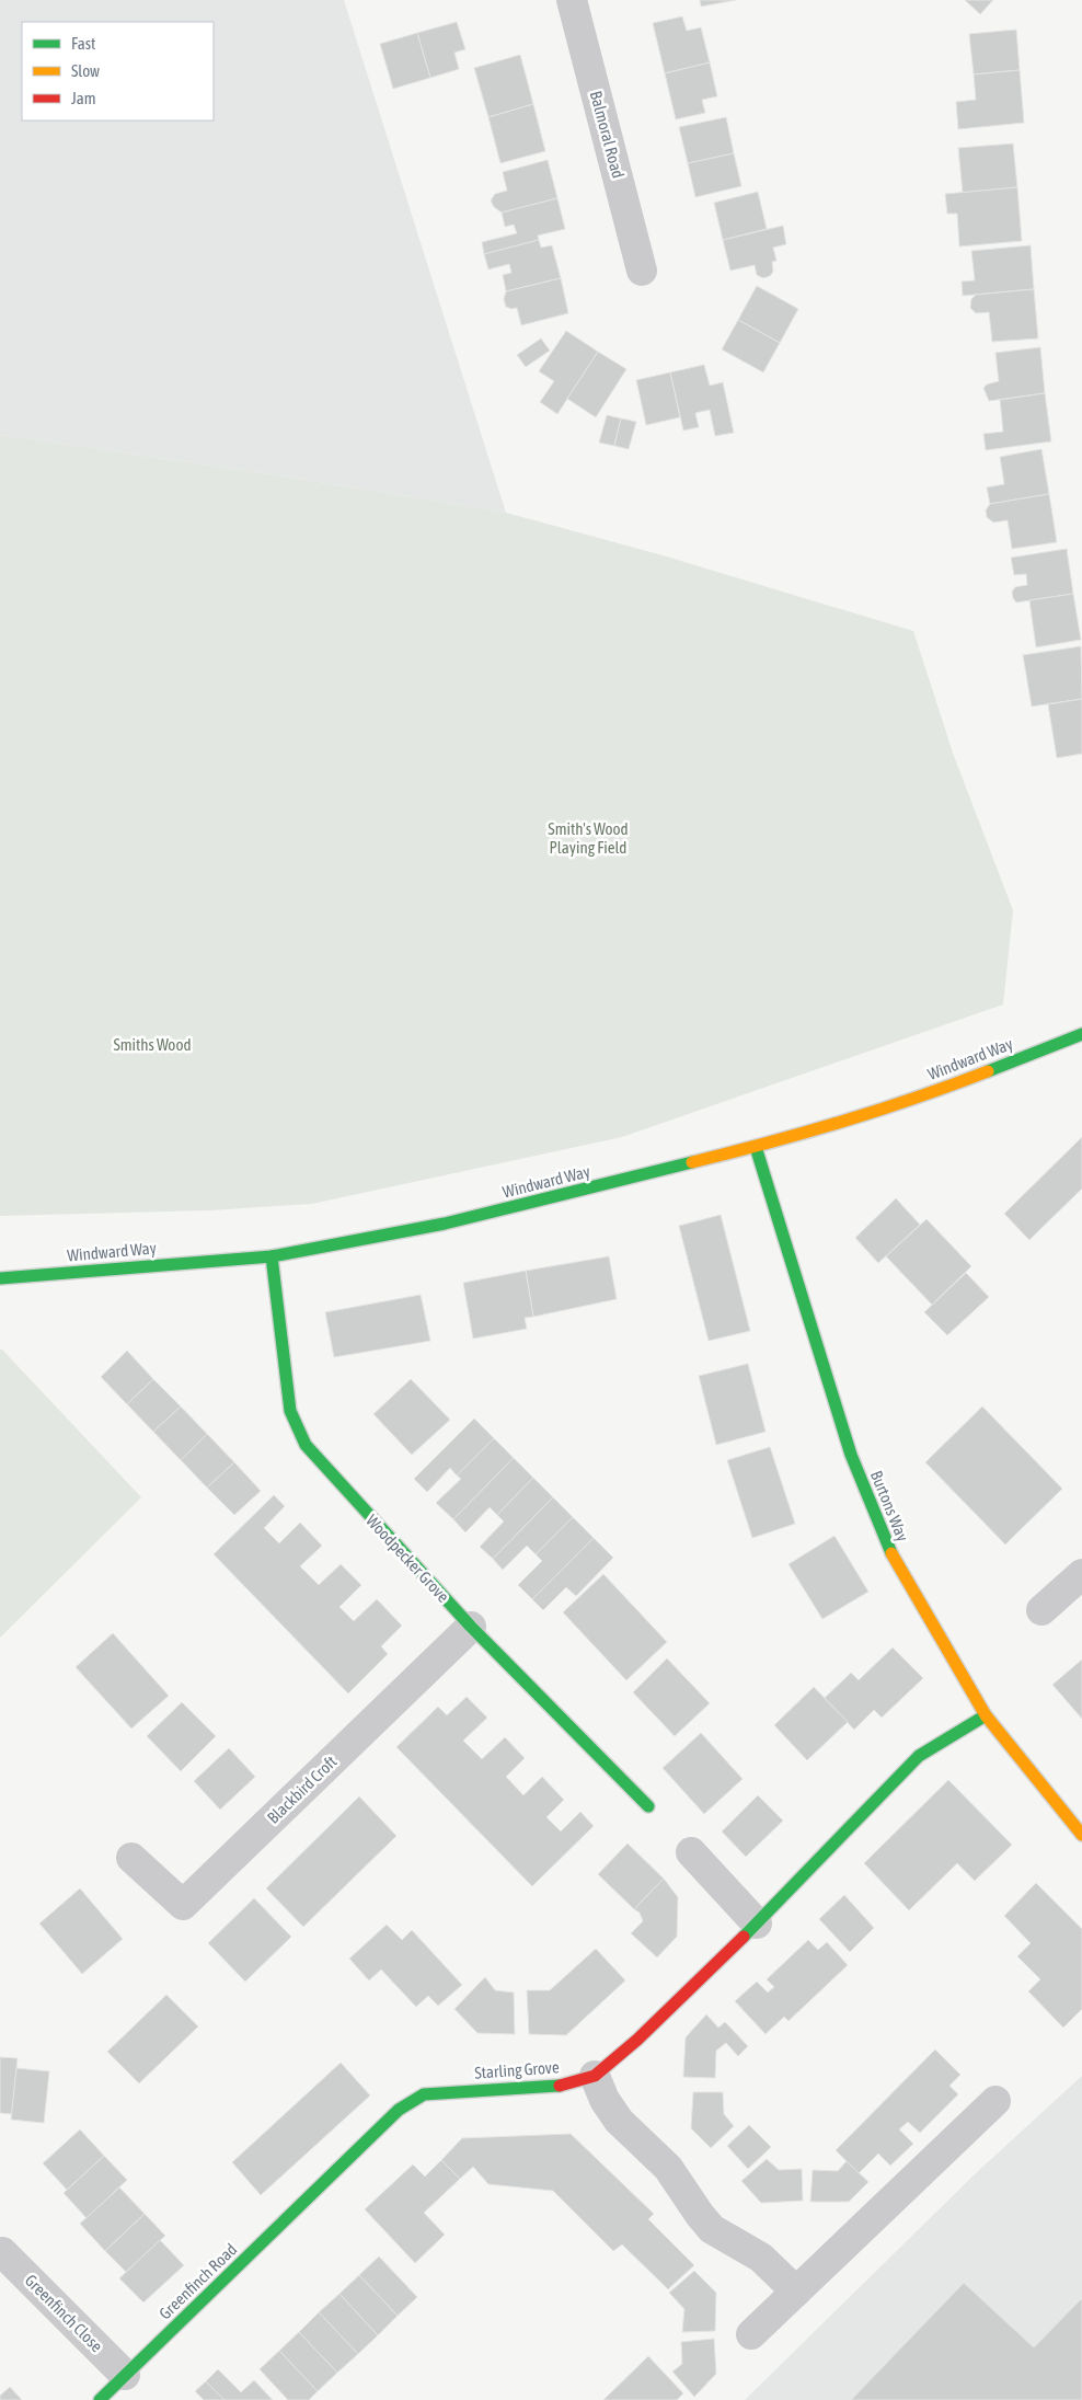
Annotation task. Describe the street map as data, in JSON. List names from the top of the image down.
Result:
{
  "streets": {
    "street": [
      "Balmoral Road",
      "Windward Way",
      "Burtons Way",
      "Woodpecker Grove",
      "Blackbird Croft",
      "Starling Grove",
      "Greenfinch Road",
      "Greenfinch Close"
    ]
  },
  "crossings": [
    ["Windward Way", "Burtons Way"],
    ["Windward Way", "Woodpecker Grove"],
    ["Burtons Way", "Starling Grove"],
    ["Woodpecker Grove", "Blackbird Croft"],
    ["Starling Grove", "Greenfinch Road"],
    ["Greenfinch Road", "Greenfinch Close"]
  ],
  "parks": ["Smith's Wood Playing Field", "Smiths Wood"],
  "legend": ["Fast", "Slow", "Jam"]
}
